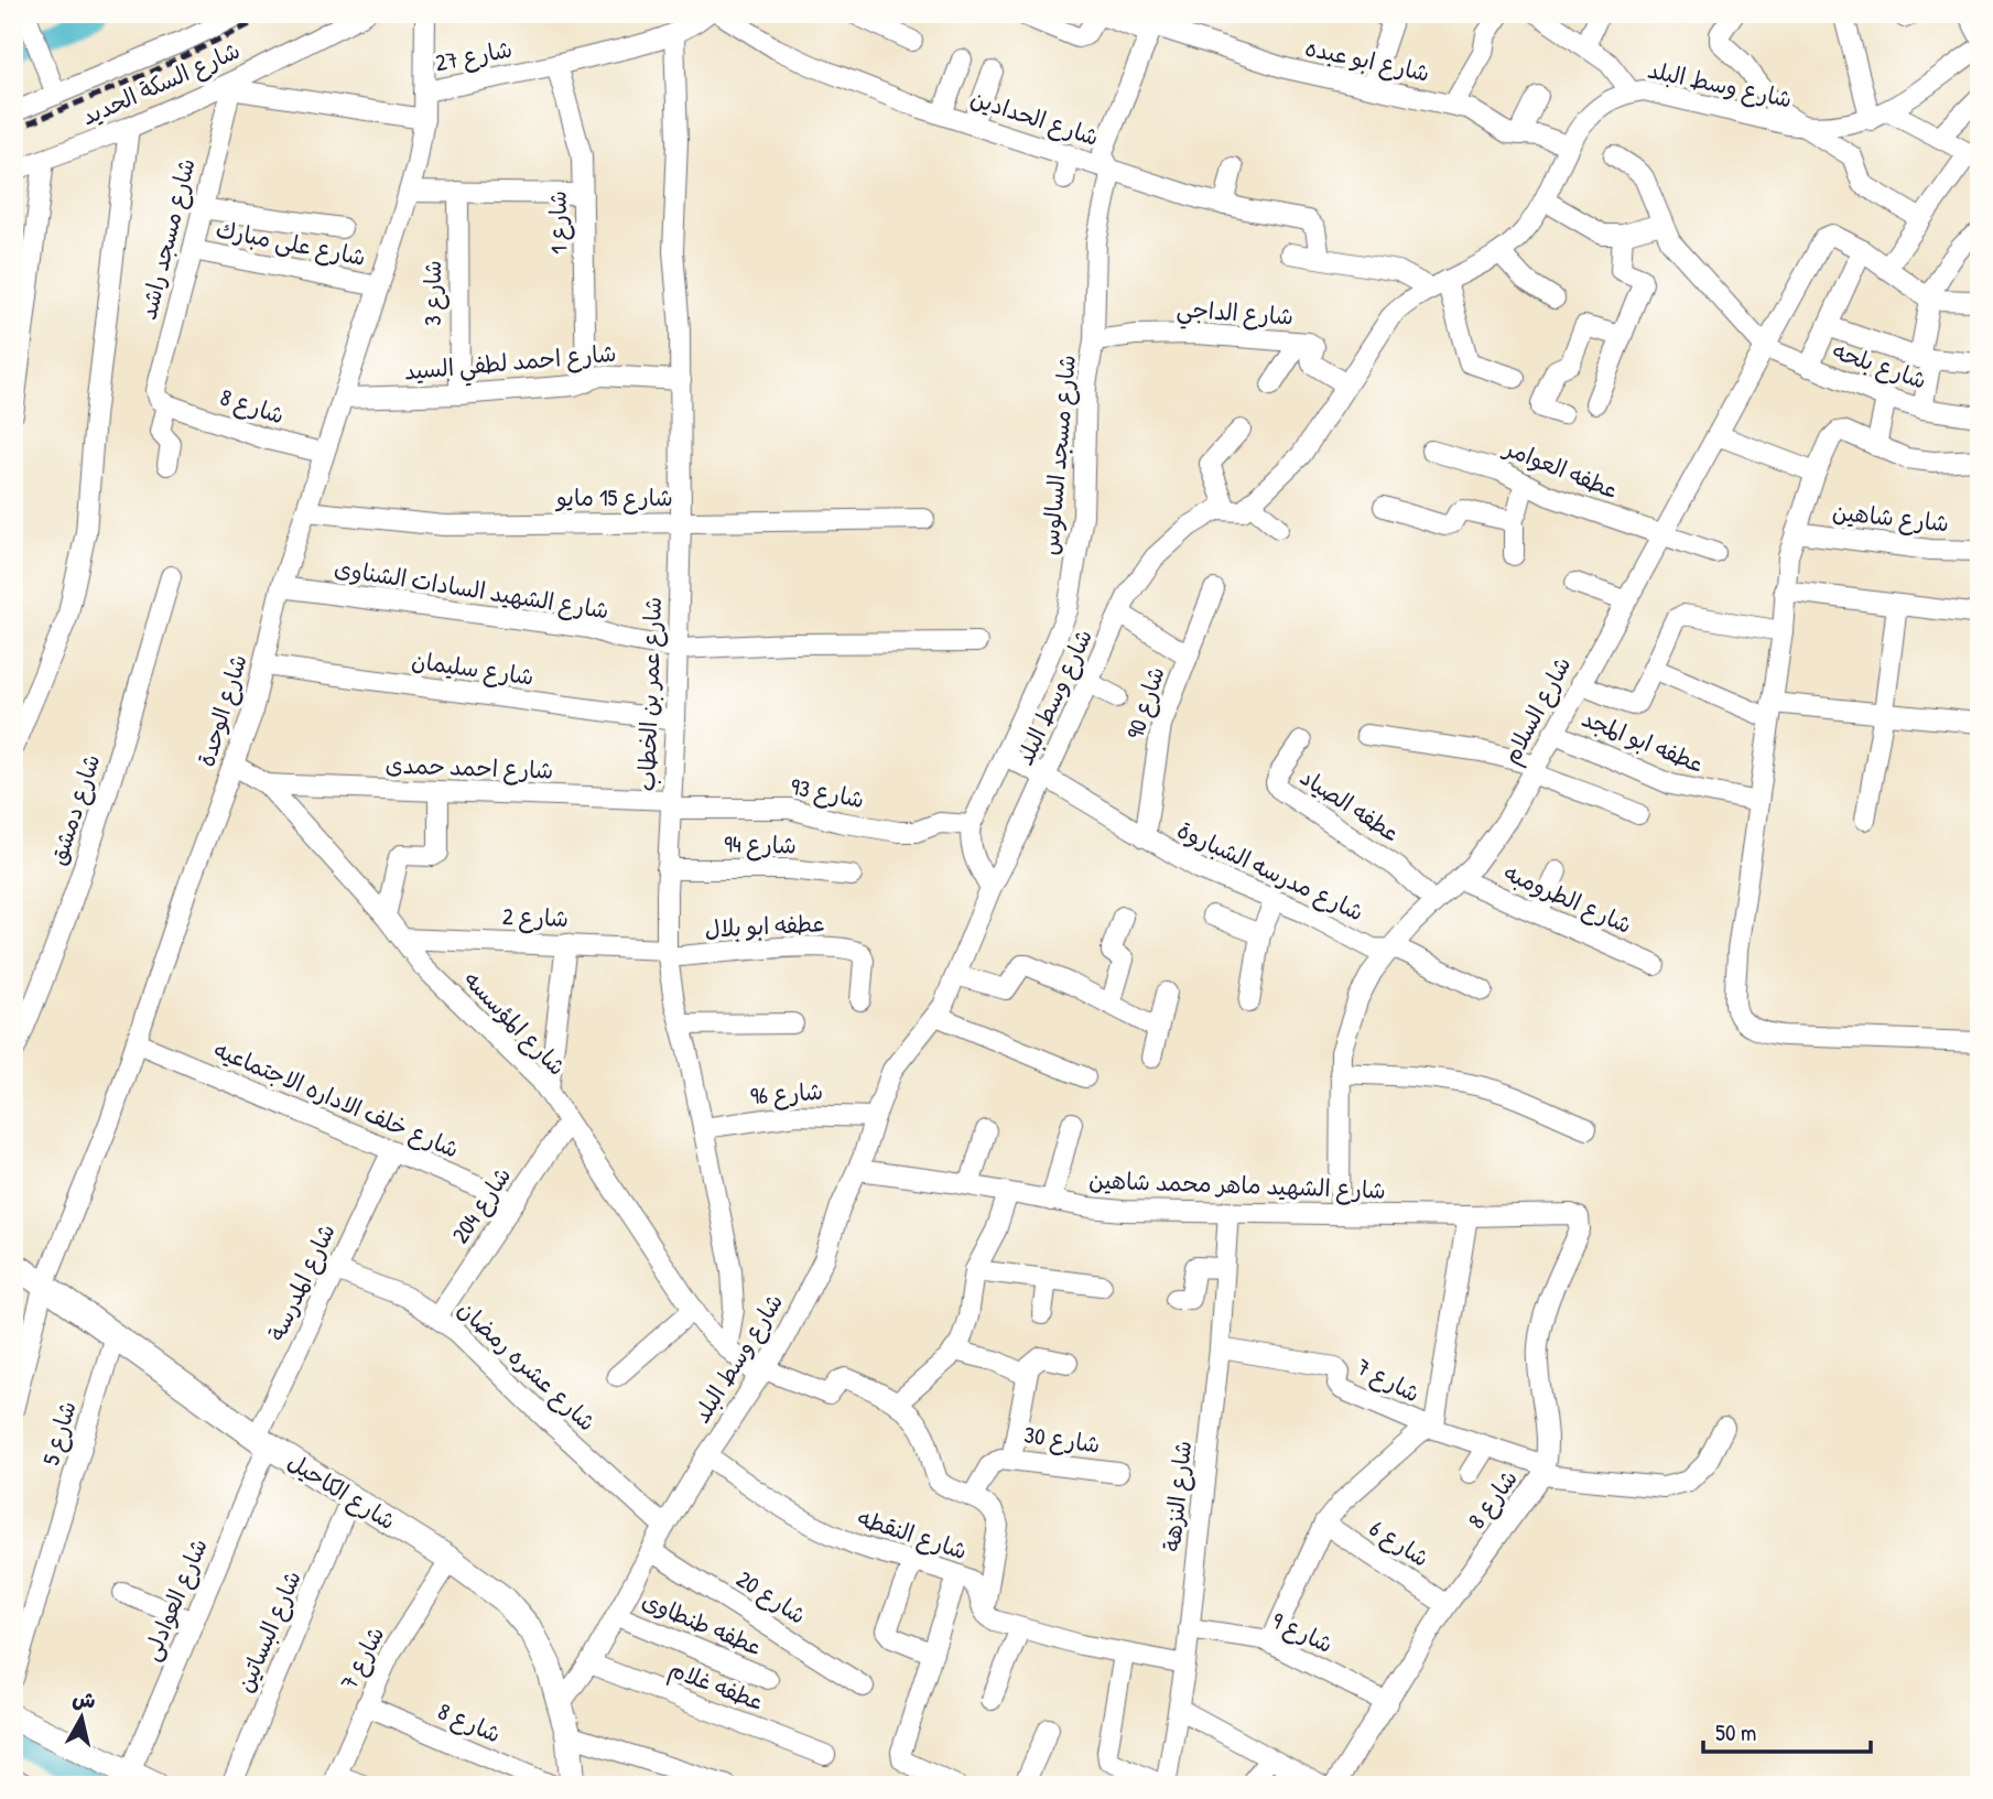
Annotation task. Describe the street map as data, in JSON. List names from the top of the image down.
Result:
{
  "streets": {
    "street": [
      "شارع 27",
      "شارع ابو عبده",
      "شارع السكة الحديد",
      "شارع وسط البلد",
      "شارع الحدادين",
      "شارع 1",
      "شارع مسجد راشد",
      "شارع على مبارك",
      "شارع 3",
      "شارع الداجي",
      "شارع احمد لطفي السيد",
      "شارع بلحه",
      "شارع 8",
      "شارع مسجد السالوس",
      "عطفه العوامر",
      "شارع 15 مايو",
      "شارع شاهين",
      "شارع الشهيد السادات الشناوى",
      "شارع سليمان",
      "شارع عمر بن الخطاب",
      "شارع 90",
      "شارع الوحدة",
      "شارع السلام",
      "عطفه ابو المجد",
      "شارع احمد حمدى",
      "شارع 93",
      "عطفه الصياد",
      "شارع دمشق",
      "شارع 94",
      "شارع مدرسه الشباروة",
      "شارع الطرومبه",
      "شارع 2",
      "عطفه ابو بلال",
      "شارع المؤسسه",
      "شارع 96",
      "شارع خلف الاداره الاجتماعيه",
      "شارع الشهيد ماهر محمد شاهين",
      "شارع 204",
      "شارع المدرسة",
      "شارع عشره رمضان",
      "شارع 7",
      "شارع 5",
      "شارع 30",
      "شارع الكاحيل",
      "شارع النزهة",
      "شارع النقطه",
      "شارع 6",
      "شارع 20",
      "شارع العوادلى",
      "عطفه طنطاوى",
      "شارع البساتين",
      "شارع 9",
      "عطفه غلام"
    ]
  },
  "crossings": [
    ["شارع 27", "شارع 1"],
    ["شارع 27", "شارع عمر بن الخطاب"],
    ["شارع 27", "شارع الوحدة"],
    ["شارع ابو عبده", "شارع وسط البلد"],
    ["شارع ابو عبده", "شارع مسجد السالوس"],
    ["شارع السكة الحديد", "شارع مسجد راشد"],
    ["شارع وسط البلد", "شارع الداجي"],
    ["شارع وسط البلد", "شارع مدرسه الشباروة"],
    ["شارع وسط البلد", "شارع المؤسسه"],
    ["شارع وسط البلد", "شارع 96"],
    ["شارع وسط البلد", "شارع الشهيد ماهر محمد شاهين"],
    ["شارع وسط البلد", "شارع عشره رمضان"],
    ["شارع وسط البلد", "شارع الكاحيل"],
    ["شارع وسط البلد", "شارع النقطه"],
    ["شارع وسط البلد", "شارع 20"],
    ["شارع وسط البلد", "عطفه طنطاوى"],
    ["شارع وسط البلد", "عطفه غلام"],
    ["شارع الحدادين", "شارع مسجد السالوس"],
    ["شارع 1", "شارع احمد لطفي السيد"],
    ["شارع مسجد راشد", "شارع على مبارك"],
    ["شارع مسجد راشد", "شارع 8"],
    ["شارع على مبارك", "شارع الوحدة"],
    ["شارع 3", "شارع احمد لطفي السيد"],
    ["شارع الداجي", "شارع مسجد السالوس"],
    ["شارع احمد لطفي السيد", "شارع عمر بن الخطاب"],
    ["شارع احمد لطفي السيد", "شارع الوحدة"],
    ["شارع بلحه", "شارع السلام"],
    ["شارع 8", "شارع الوحدة"],
    ["شارع 8", "شارع الشهيد ماهر محمد شاهين"],
    ["شارع 8", "شارع 7"],
    ["شارع 8", "شارع 6"],
    ["شارع 8", "شارع 9"],
    ["شارع مسجد السالوس", "شارع 93"],
    ["شارع مسجد السالوس", "شارع مدرسه الشباروة"],
    ["عطفه العوامر", "شارع السلام"],
    ["شارع 15 مايو", "شارع عمر بن الخطاب"],
    ["شارع 15 مايو", "شارع الوحدة"],
    ["شارع الشهيد السادات الشناوى", "شارع عمر بن الخطاب"],
    ["شارع الشهيد السادات الشناوى", "شارع الوحدة"],
    ["شارع سليمان", "شارع عمر بن الخطاب"],
    ["شارع سليمان", "شارع الوحدة"],
    ["شارع عمر بن الخطاب", "شارع احمد حمدى"],
    ["شارع عمر بن الخطاب", "شارع 93"],
    ["شارع عمر بن الخطاب", "شارع 94"],
    ["شارع عمر بن الخطاب", "شارع 2"],
    ["شارع عمر بن الخطاب", "عطفه ابو بلال"],
    ["شارع عمر بن الخطاب", "شارع المؤسسه"],
    ["شارع عمر بن الخطاب", "شارع 96"],
    ["شارع 90", "شارع مدرسه الشباروة"],
    ["شارع الوحدة", "شارع المؤسسه"],
    ["شارع الوحدة", "شارع خلف الاداره الاجتماعيه"],
    ["شارع الوحدة", "شارع الكاحيل"],
    ["شارع السلام", "عطفه ابو المجد"],
    ["شارع السلام", "عطفه الصياد"],
    ["شارع السلام", "شارع مدرسه الشباروة"],
    ["شارع السلام", "شارع الطرومبه"],
    ["شارع السلام", "شارع الشهيد ماهر محمد شاهين"],
    ["شارع احمد حمدى", "شارع 93"],
    ["شارع احمد حمدى", "شارع المؤسسه"],
    ["شارع 2", "عطفه ابو بلال"],
    ["شارع 2", "شارع المؤسسه"],
    ["شارع المؤسسه", "شارع 204"],
    ["شارع خلف الاداره الاجتماعيه", "شارع 204"],
    ["شارع خلف الاداره الاجتماعيه", "شارع المدرسة"],
    ["شارع الشهيد ماهر محمد شاهين", "شارع النزهة"],
    ["شارع 204", "شارع عشره رمضان"],
    ["شارع المدرسة", "شارع عشره رمضان"],
    ["شارع المدرسة", "شارع الكاحيل"],
    ["شارع المدرسة", "شارع العوادلى"],
    ["شارع 7", "شارع الكاحيل"],
    ["شارع 7", "شارع النزهة"],
    ["شارع 5", "شارع الكاحيل"],
    ["شارع الكاحيل", "شارع العوادلى"],
    ["شارع الكاحيل", "شارع البساتين"],
    ["شارع النزهة", "شارع 9"]
  ],
  "scale_bar": "50 m",
  "north": "top"
}
